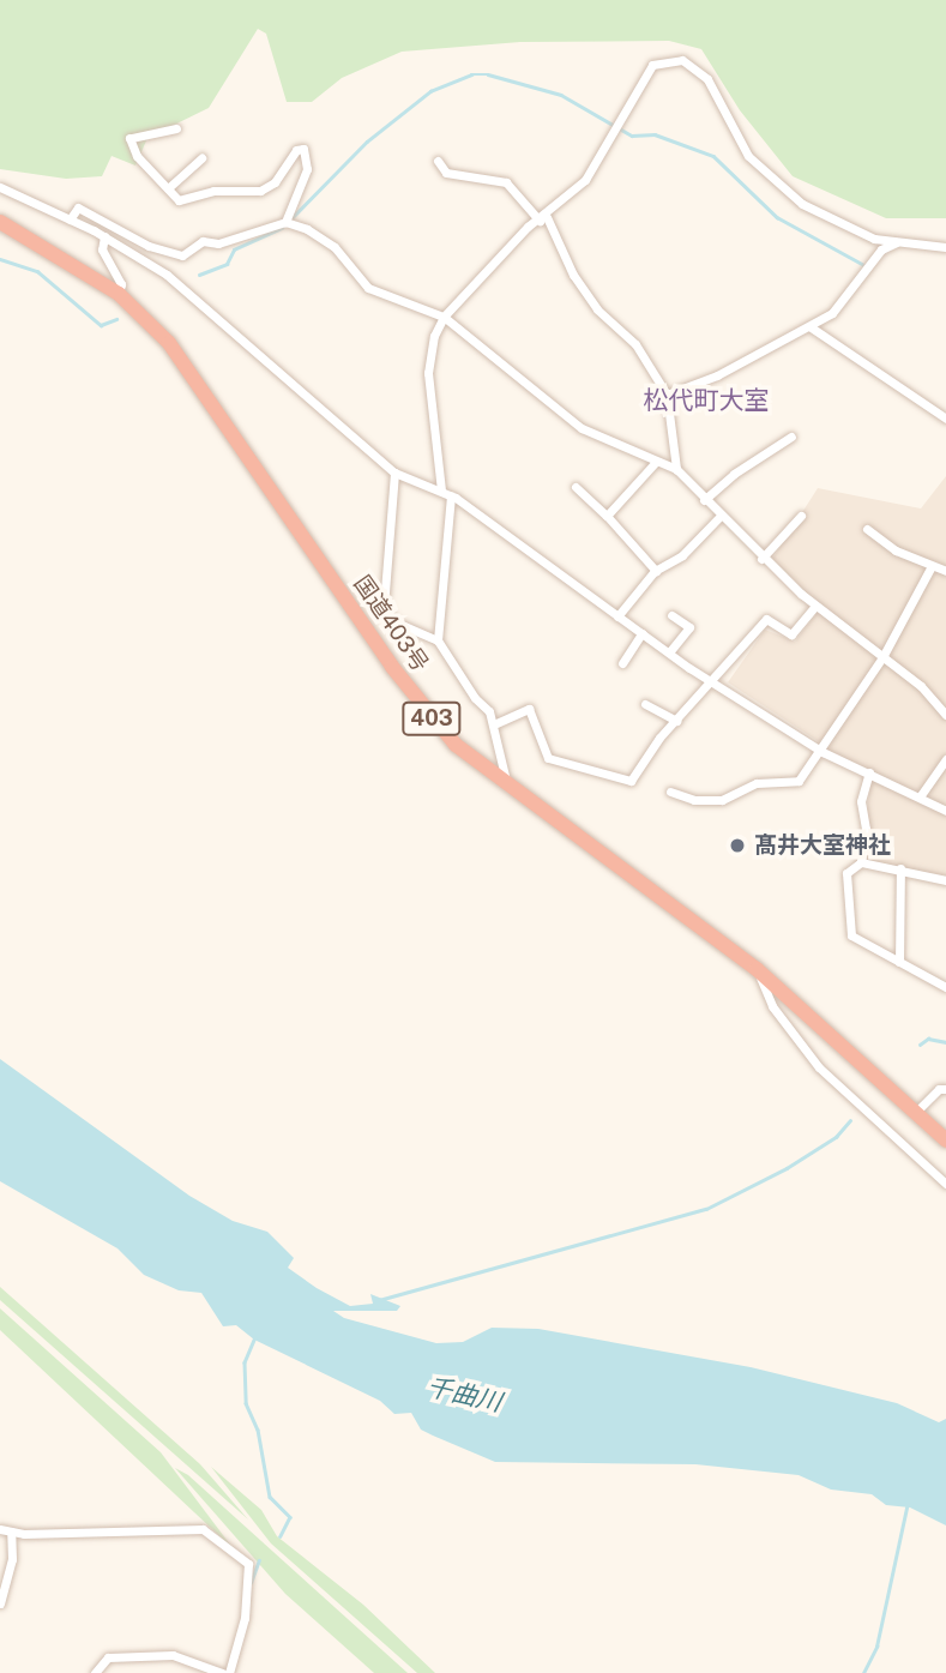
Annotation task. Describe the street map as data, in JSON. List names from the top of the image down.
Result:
{
  "streets": {
    "highway": ["国道403号", "403"]
  },
  "districts": ["松代町大室"],
  "water": ["千曲川"],
  "places": ["髙井大室神社"]
}
